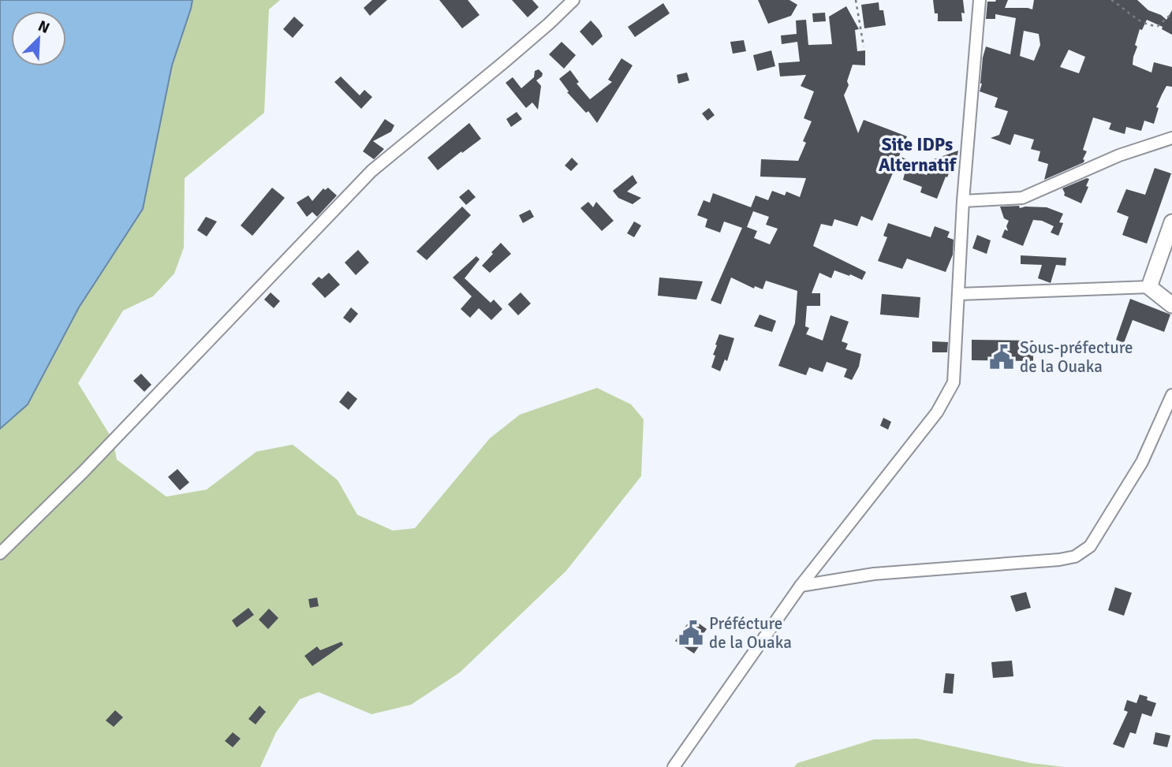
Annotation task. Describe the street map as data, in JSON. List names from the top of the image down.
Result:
{
  "districts": ["Site IDPs Alternatif"],
  "places": {
    "public building": ["Sous-préfecture de la Ouaka", "Préfécture de la Ouaka"]
  },
  "north": "top right"
}
